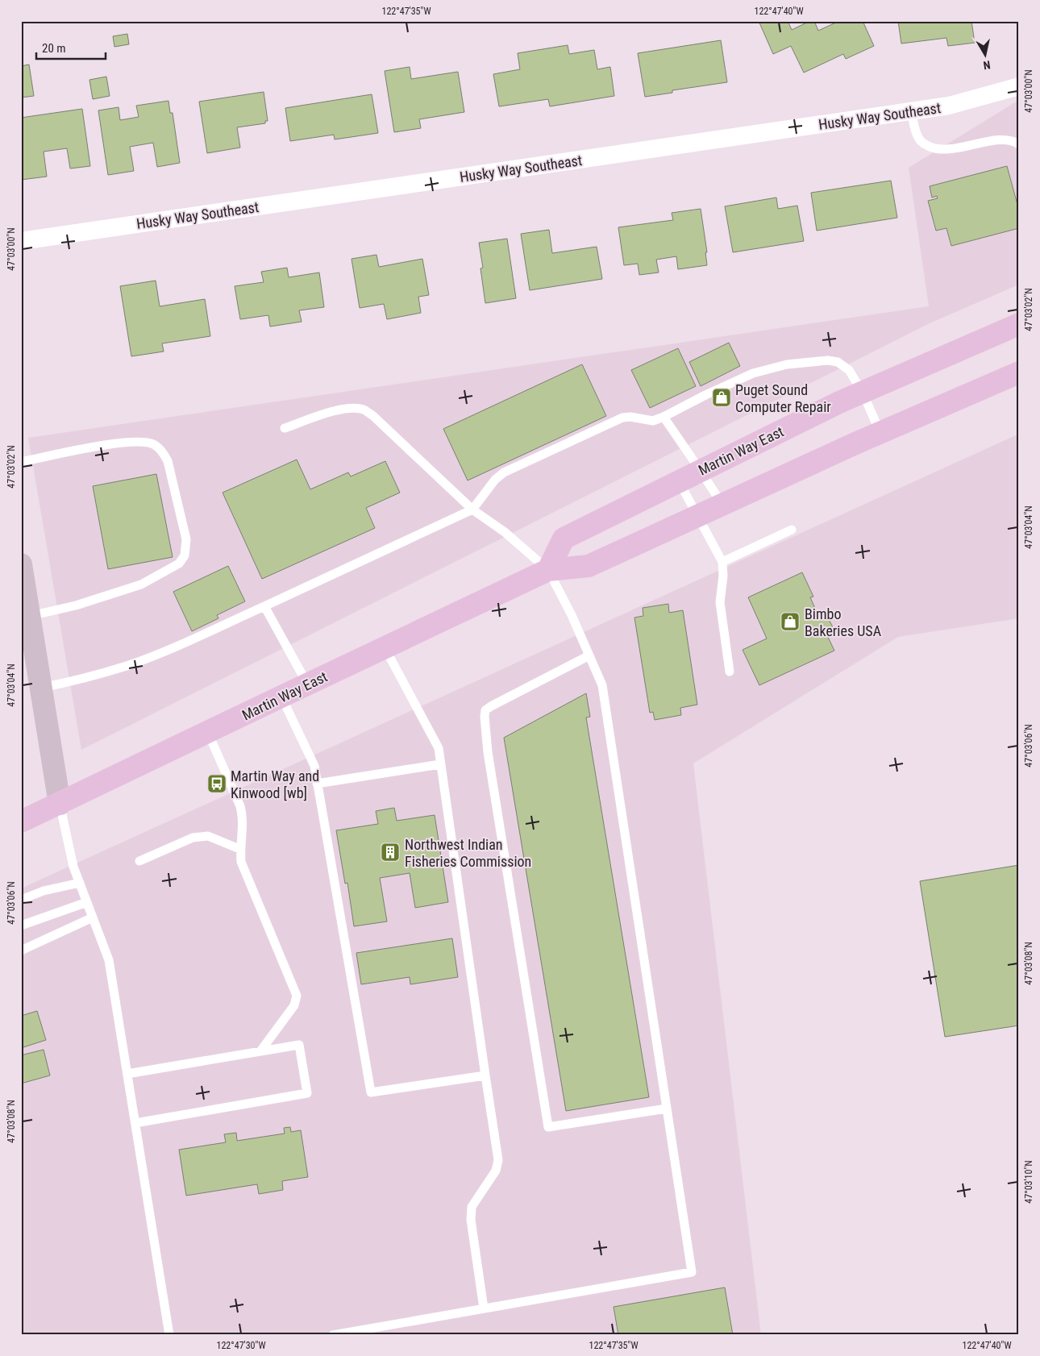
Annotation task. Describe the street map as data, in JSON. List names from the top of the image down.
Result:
{
  "streets": {
    "main road": ["Martin Way East"],
    "street": ["Husky Way Southeast"]
  },
  "places": {
    "shop": ["Puget Sound Computer Repair", "Bimbo Bakeries USA"],
    "bus stop": ["Martin Way and Kinwood [wb]"],
    "building": ["Northwest Indian Fisheries Commission"]
  },
  "scale_bar": "20 m",
  "north": "bottom",
  "coordinates": [
    "122°47'35\"W",
    "122°47'40\"W",
    "47°03'00\"N",
    "47°03'02\"N",
    "47°03'04\"N",
    "47°03'06\"N",
    "47°03'08\"N",
    "47°03'10\"N",
    "122°47'30\"W"
  ]
}
